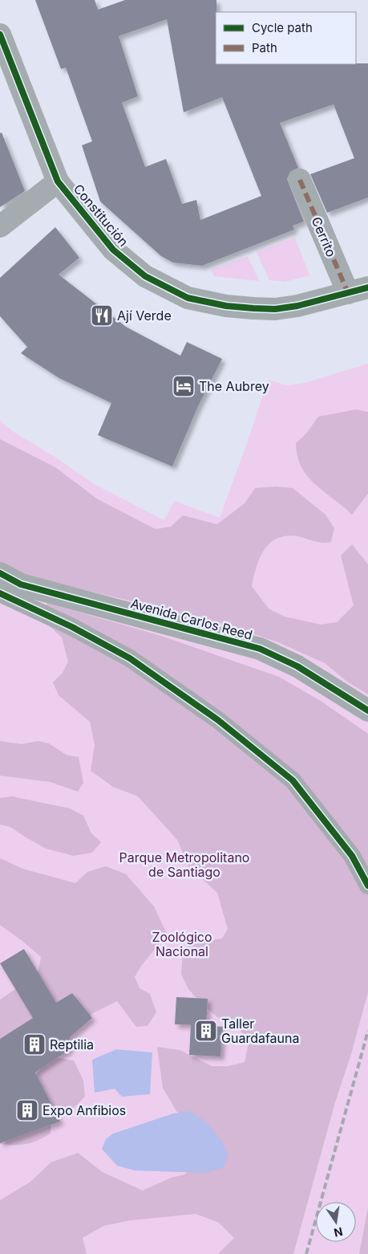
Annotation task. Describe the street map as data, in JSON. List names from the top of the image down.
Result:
{
  "streets": {
    "street": ["Constitución", "Cerrito", "Avenida Carlos Reed"]
  },
  "crossings": [
    ["Constitución", "Cerrito"]
  ],
  "parks": ["Parque Metropolitano de Santiago", "Zoológico Nacional"],
  "places": {
    "restaurant": ["Ají Verde"],
    "hotel": ["The Aubrey"],
    "building": ["Taller Guardafauna", "Reptilia", "Expo Anfibios"]
  },
  "legend": ["Cycle path", "Path"],
  "north": "bottom"
}
